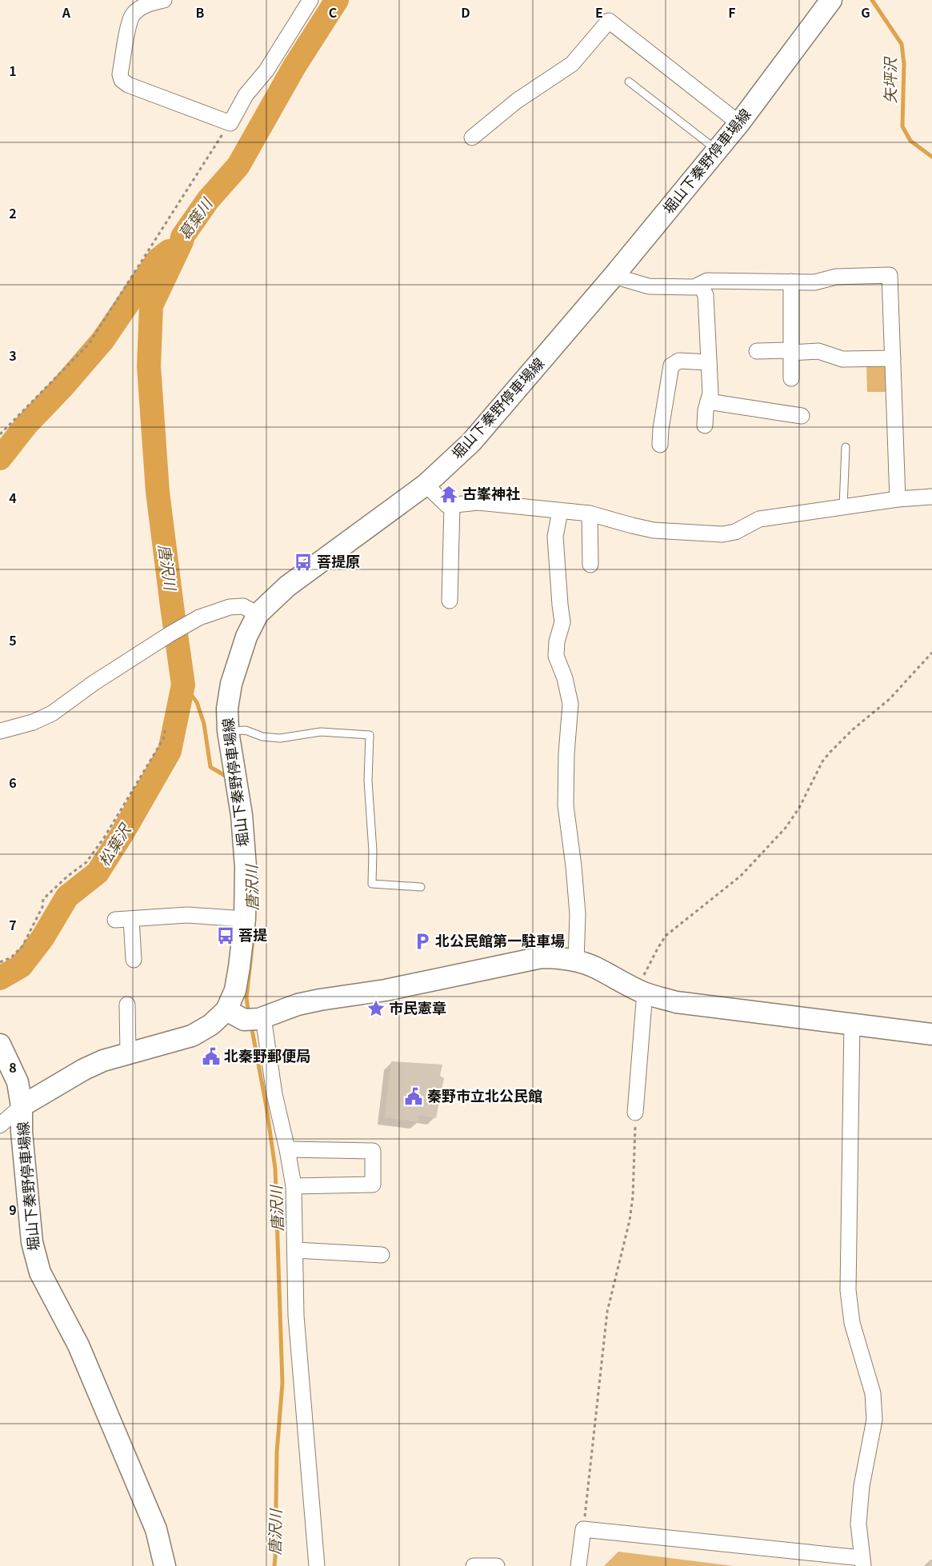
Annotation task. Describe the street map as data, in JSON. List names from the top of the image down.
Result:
{
  "streets": {
    "main road": ["堀山下秦野停車場線"]
  },
  "water": [
    "矢坪沢",
    "葛葉川",
    "唐沢川",
    "松葉沢"
  ],
  "places": {
    "temple": ["古峯神社"],
    "bus stop": ["菩提原", "菩提"],
    "parking": ["北公民館第一駐車場"],
    "place": ["市民憲章"],
    "public building": ["北秦野郵便局", "秦野市立北公民館"]
  },
  "grid": {
    "columns": [
      "A",
      "B",
      "C",
      "D",
      "E",
      "F",
      "G"
    ],
    "rows": [
      "1",
      "2",
      "3",
      "4",
      "5",
      "6",
      "7",
      "8",
      "9"
    ]
  }
}
